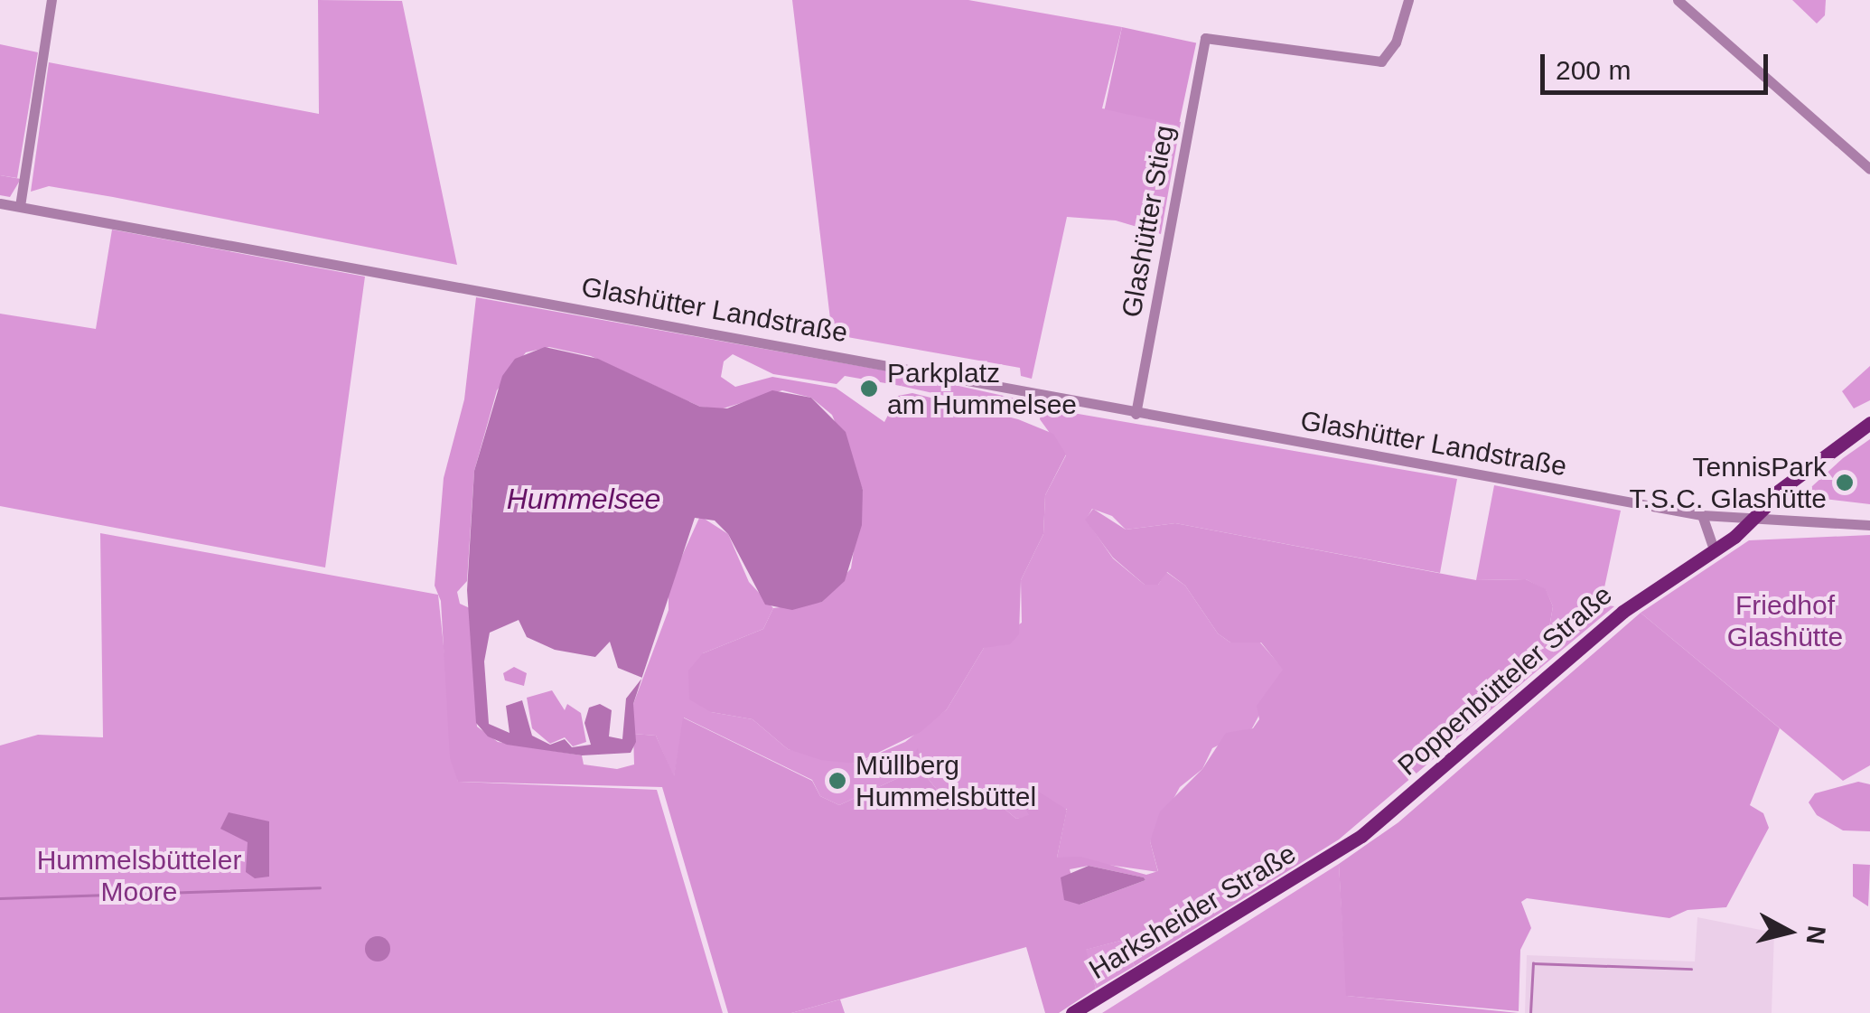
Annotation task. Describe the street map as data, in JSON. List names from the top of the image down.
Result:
{
  "streets": {
    "main road": ["Poppenbütteler Straße", "Harksheider Straße"],
    "street": ["Glashütter Stieg", "Glashütter Landstraße"]
  },
  "crossings": [
    ["Glashütter Stieg", "Glashütter Landstraße"],
    ["Glashütter Landstraße", "Poppenbütteler Straße"],
    ["Poppenbütteler Straße", "Harksheider Straße"]
  ],
  "water": ["Hummelsee"],
  "parks": ["Friedhof Glashütte", "Hummelsbütteler Moore"],
  "places": ["Parkplatz am Hummelsee", "TennisPark T.S.C. Glashütte", "Müllberg Hummelsbüttel"],
  "scale_bar": "200 m",
  "north": "right"
}
